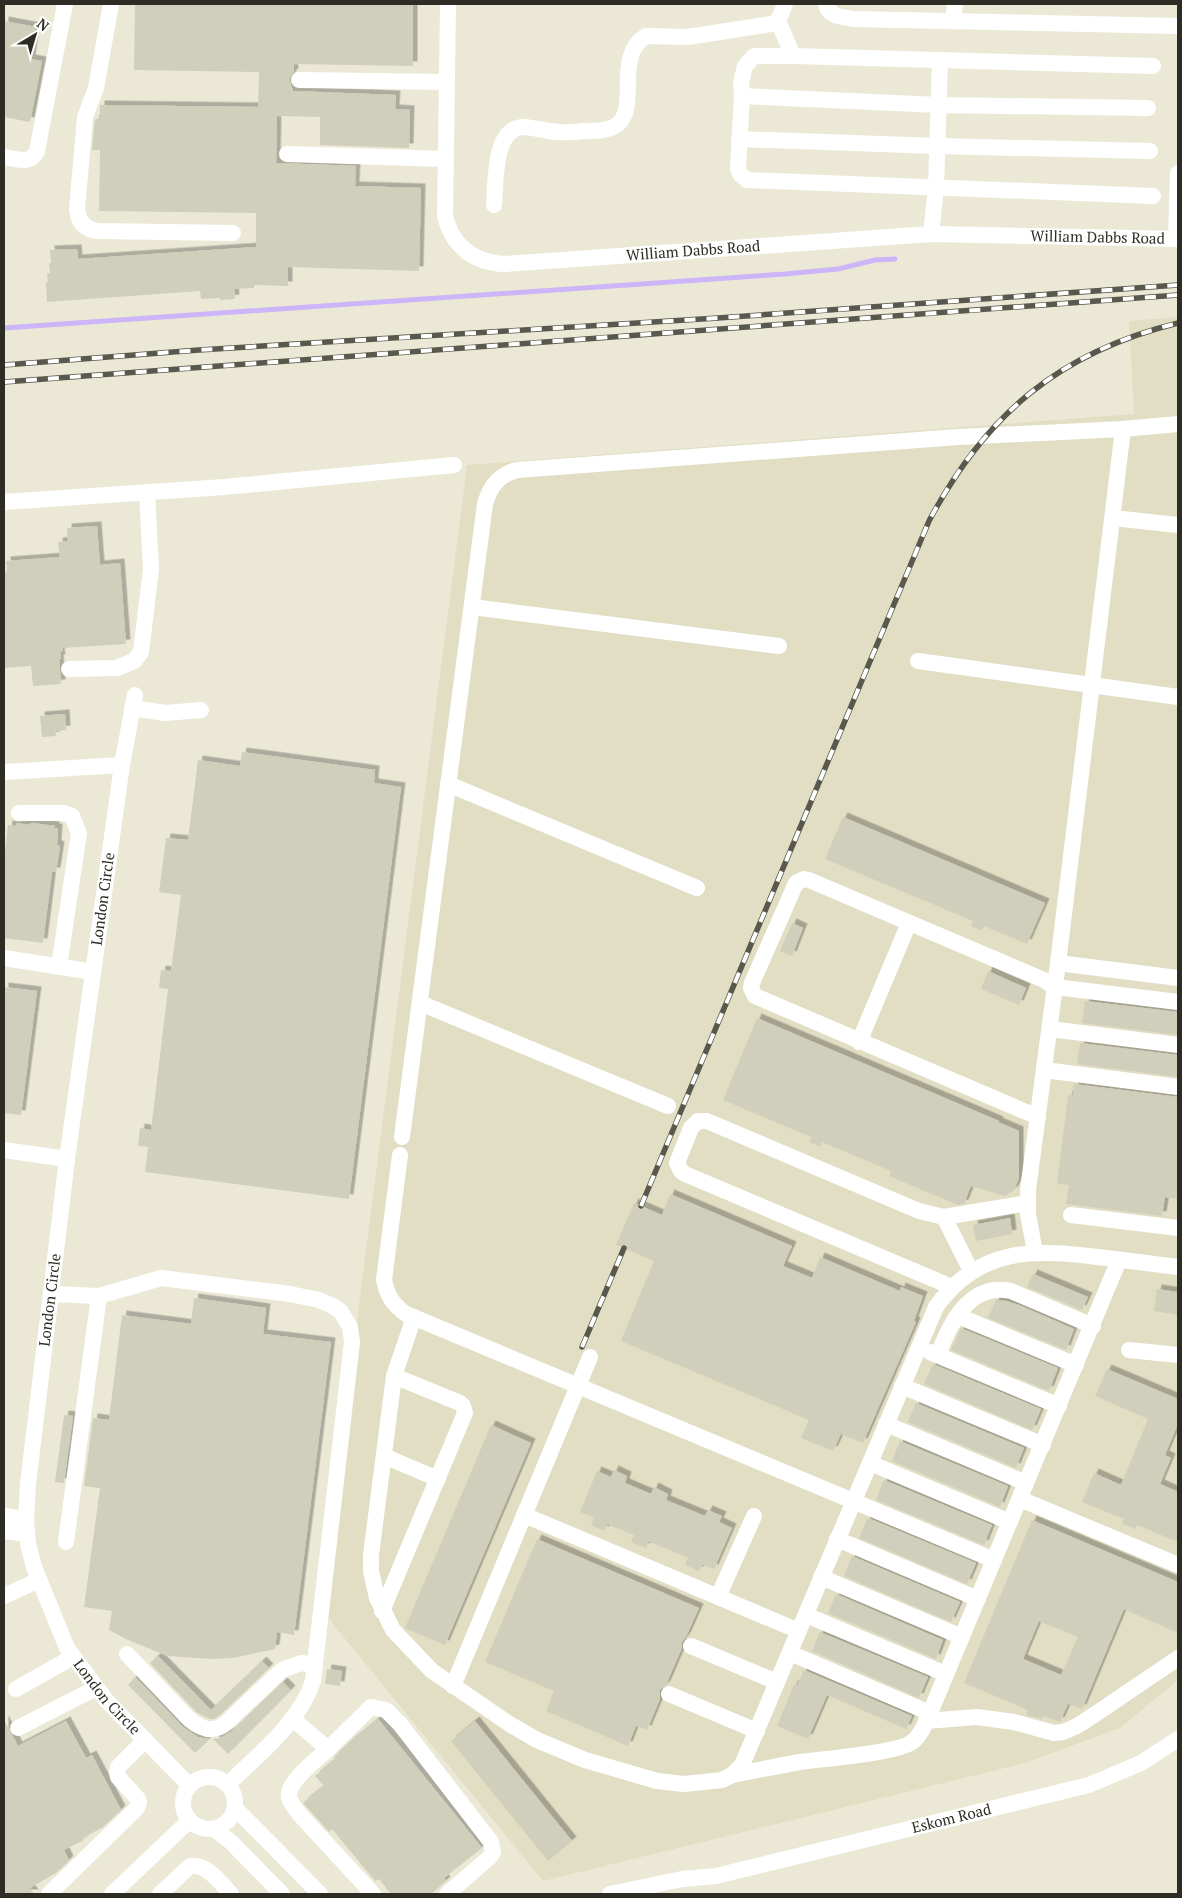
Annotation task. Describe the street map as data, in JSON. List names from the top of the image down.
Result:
{
  "streets": {
    "street": ["William Dabbs Road", "London Circle", "Eskom Road"]
  },
  "north": "top right"
}
